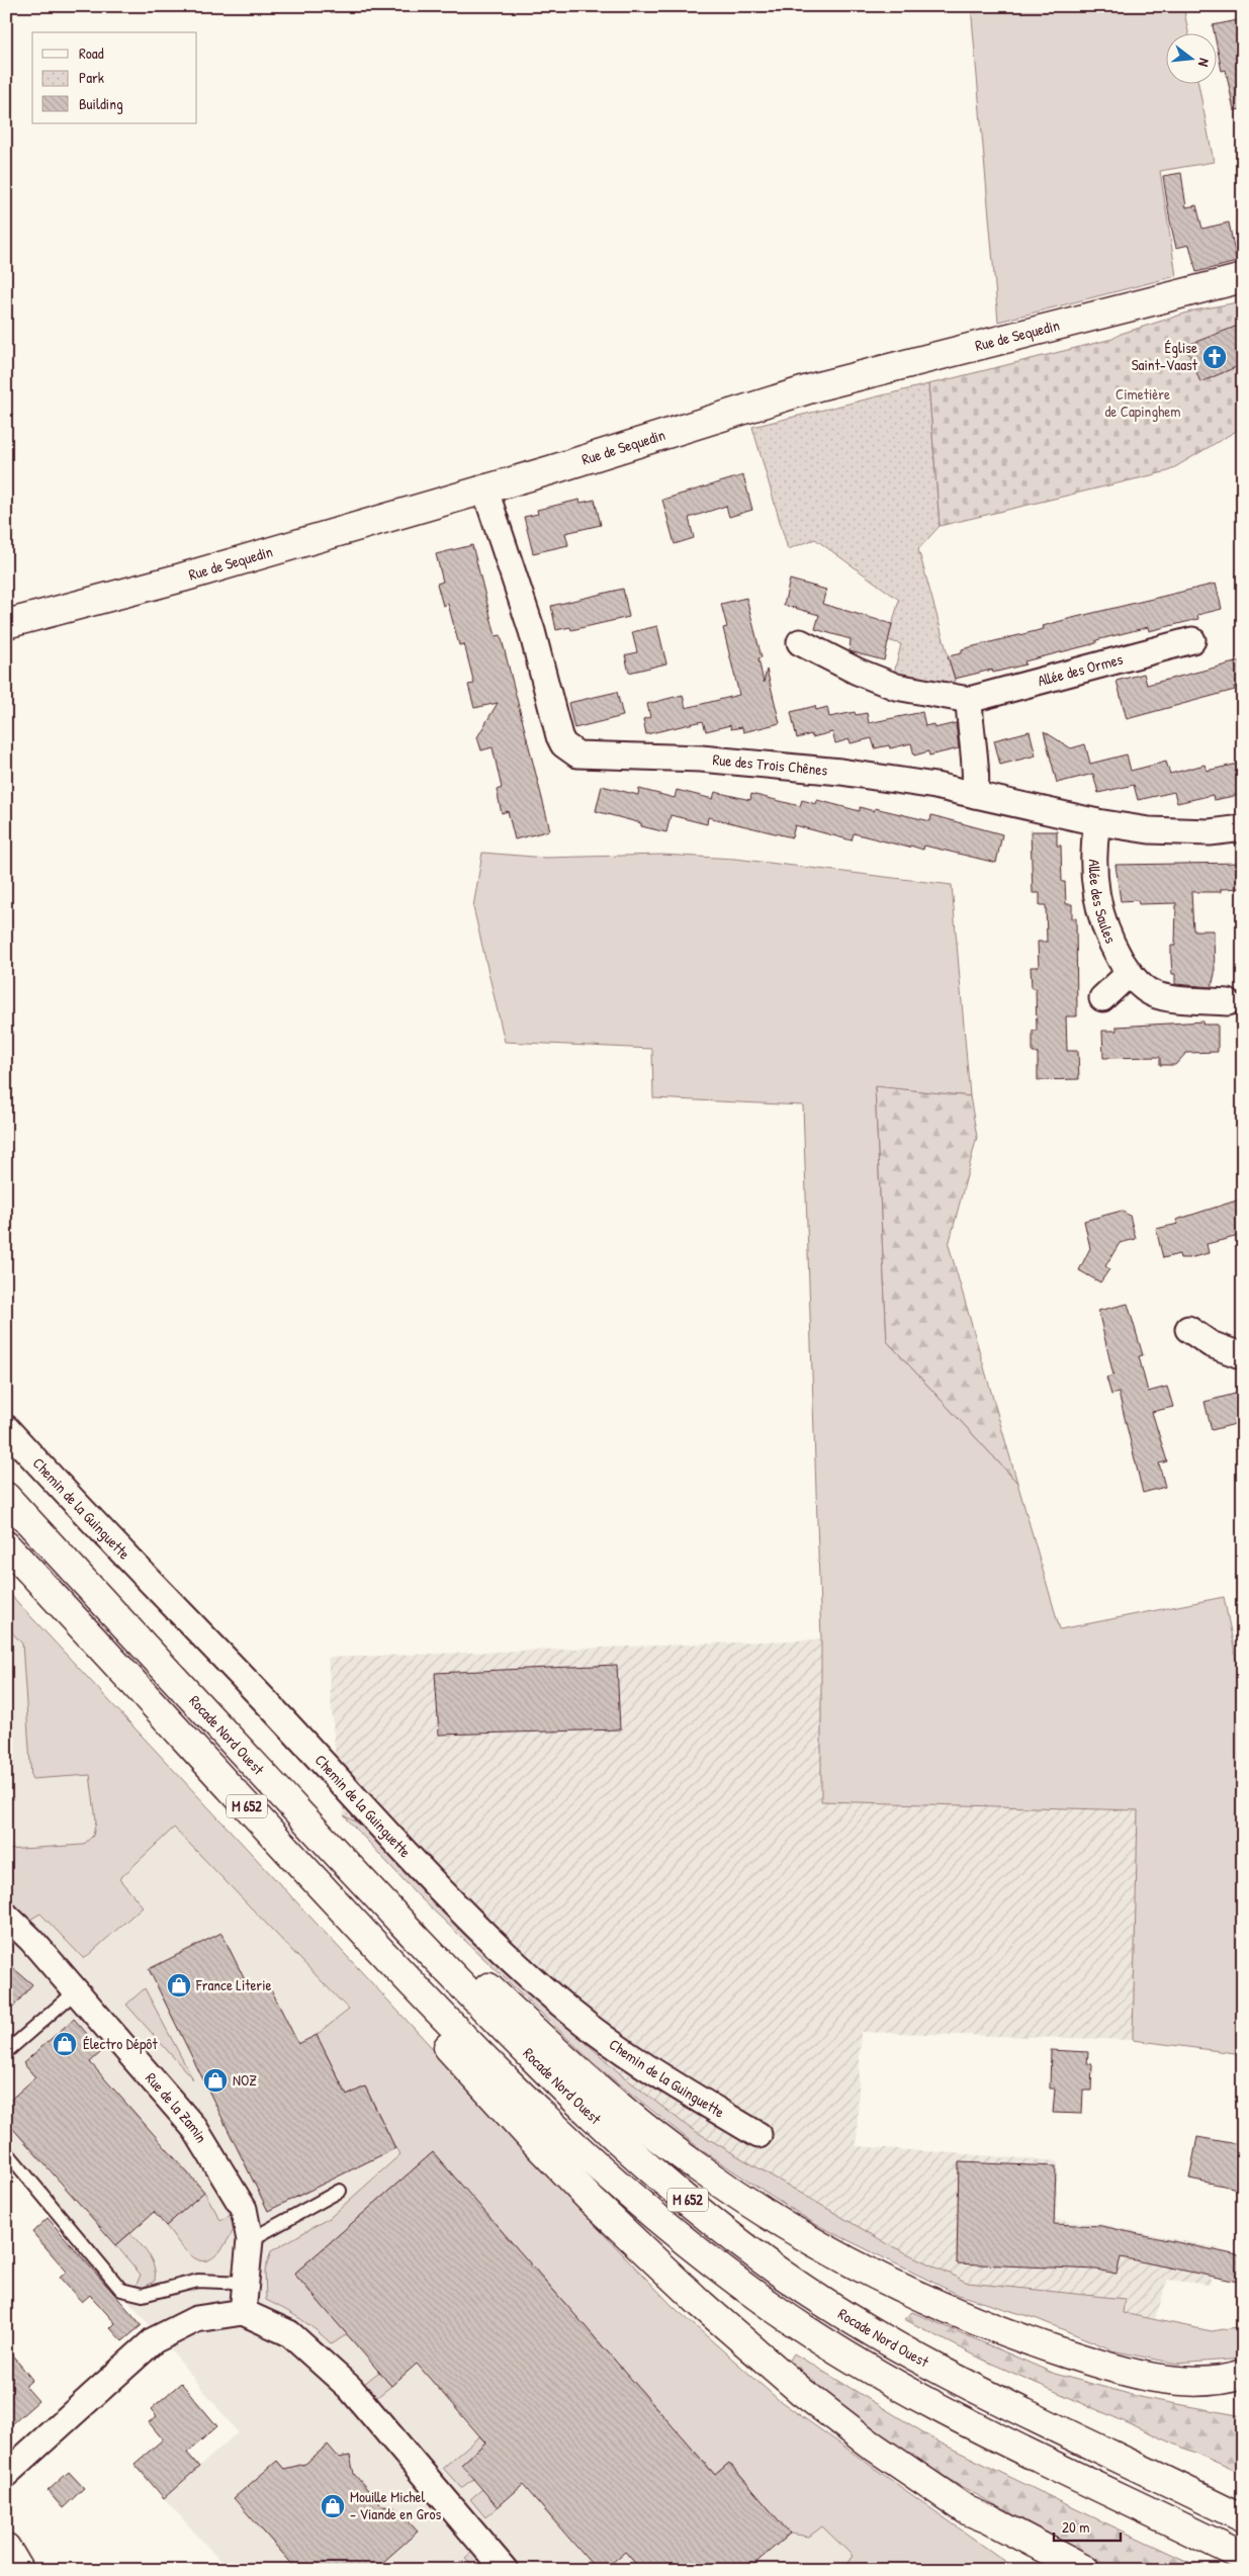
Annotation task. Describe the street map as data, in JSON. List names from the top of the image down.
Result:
{
  "streets": {
    "main road": ["Rue de Sequedin", "Rocade Nord Ouest", "M 652"],
    "street": [
      "Allée des Ormes",
      "Rue des Trois Chênes",
      "Allée des Saules",
      "Chemin de la Guinguette",
      "Rue de la Zamin"
    ]
  },
  "crossings": [
    ["Rue de Sequedin", "Rue des Trois Chênes"],
    ["Rue des Trois Chênes", "Allée des Saules"]
  ],
  "parks": ["Cimetière de Capinghem"],
  "places": {
    "church": ["Église Saint-Vaast"],
    "shop": [
      "France Literie",
      "Électro Dépôt",
      "NOZ",
      "Mouille Michel - Viande en Gros"
    ]
  },
  "legend": ["Road", "Park", "Building"],
  "scale_bar": "20 m",
  "north": "right"
}
